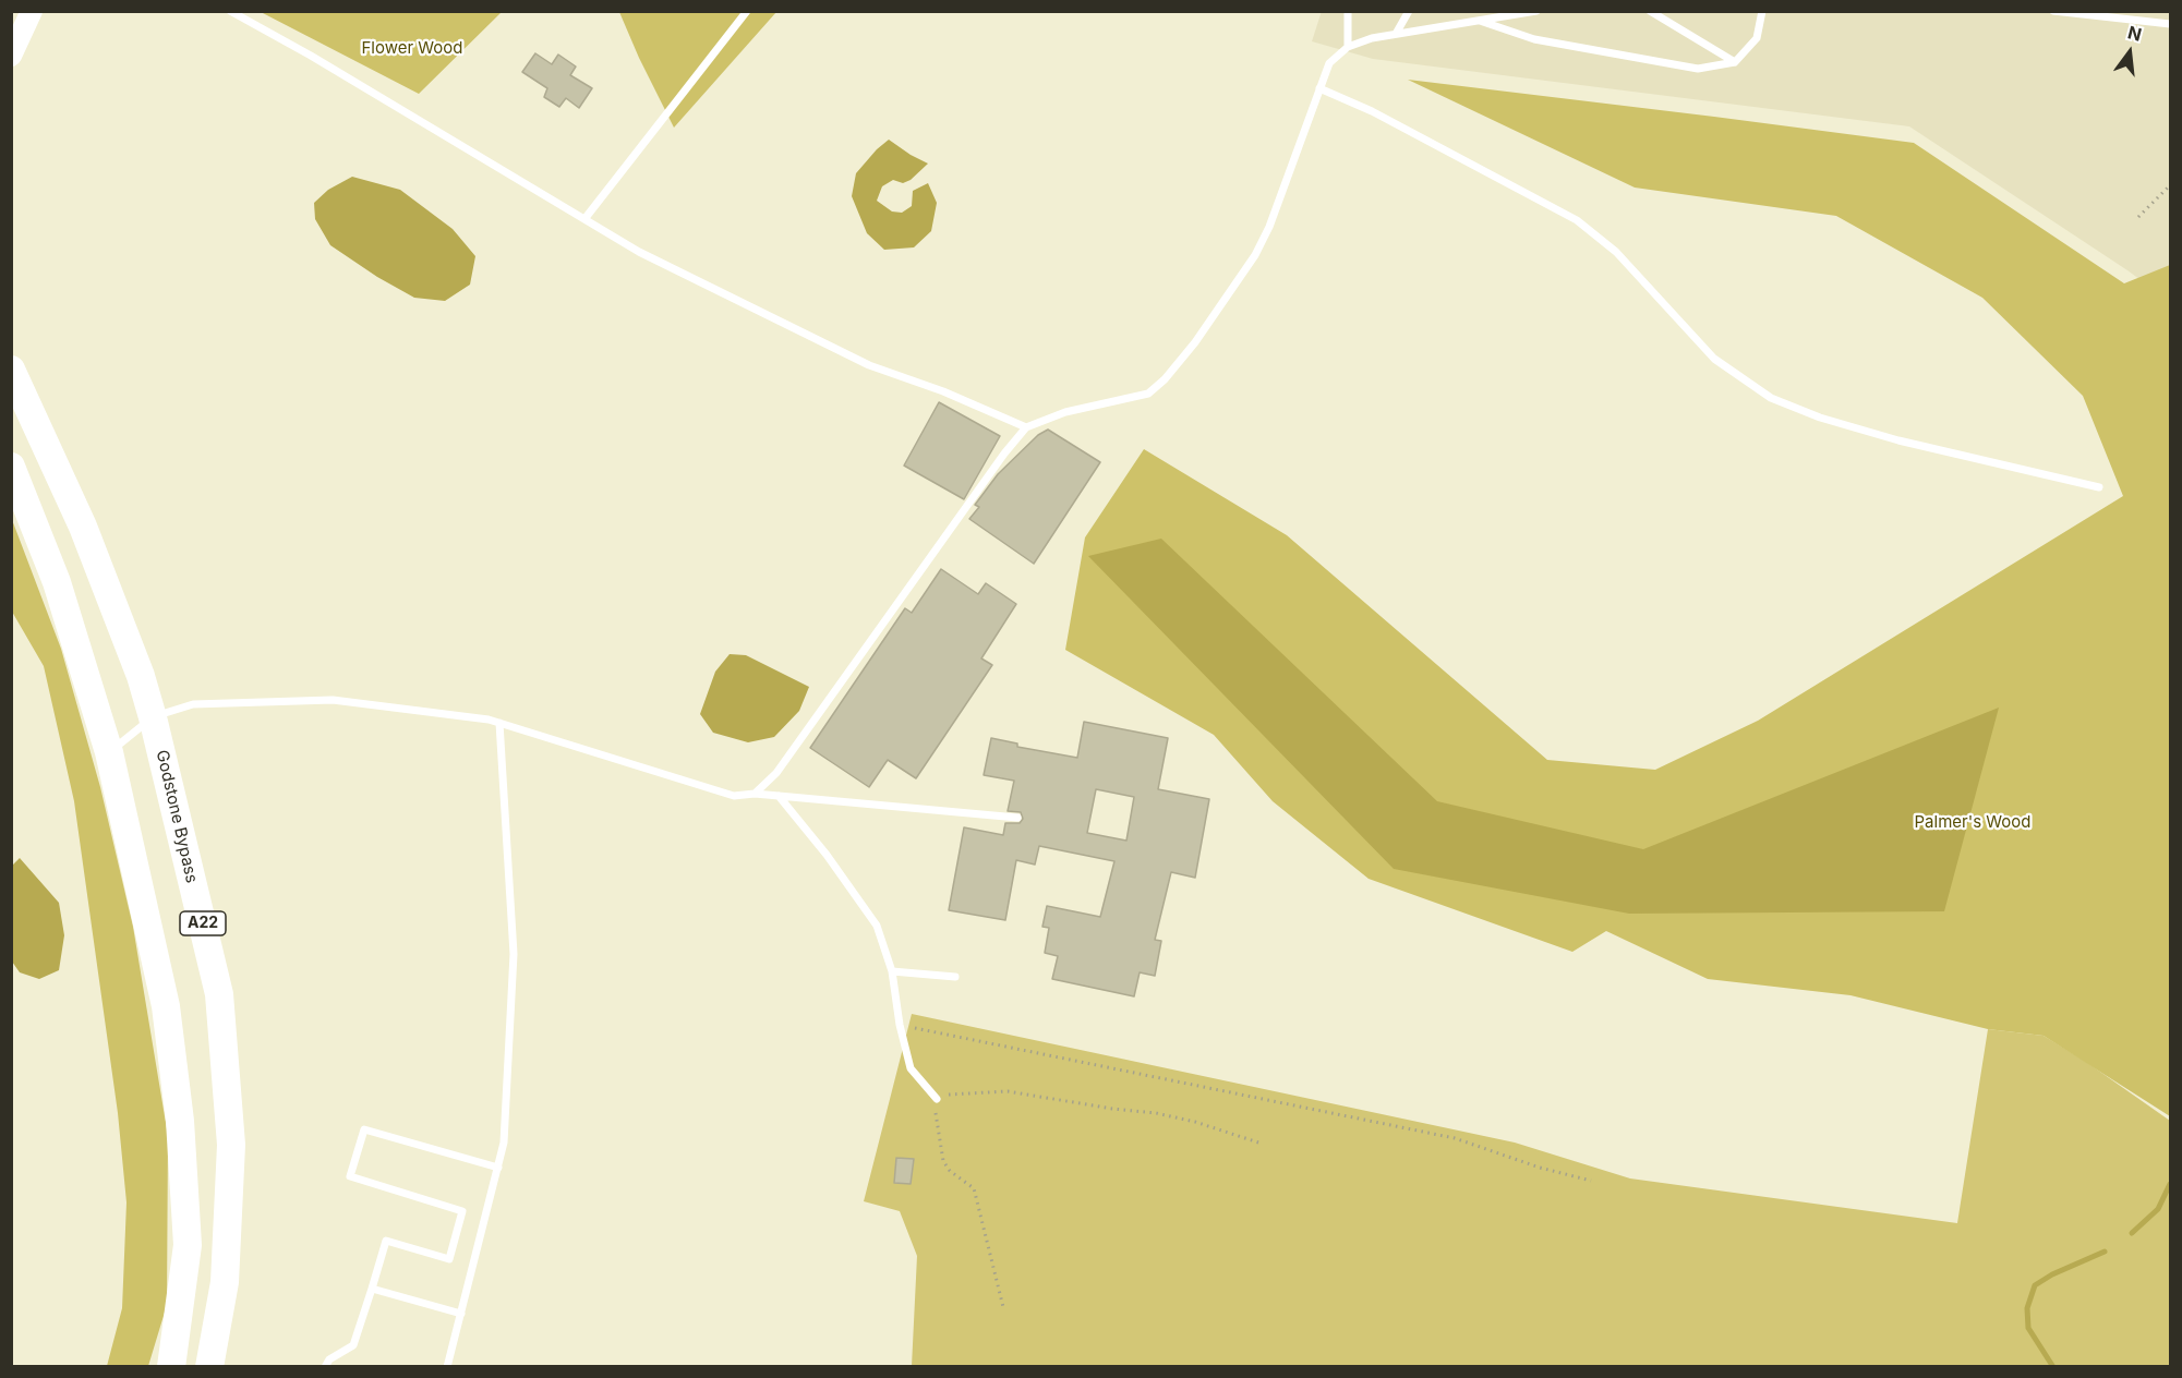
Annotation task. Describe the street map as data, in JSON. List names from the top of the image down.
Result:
{
  "streets": {
    "highway": ["Godstone Bypass", "A22"]
  },
  "parks": ["Flower Wood", "Palmer's Wood"],
  "north": "top"
}
